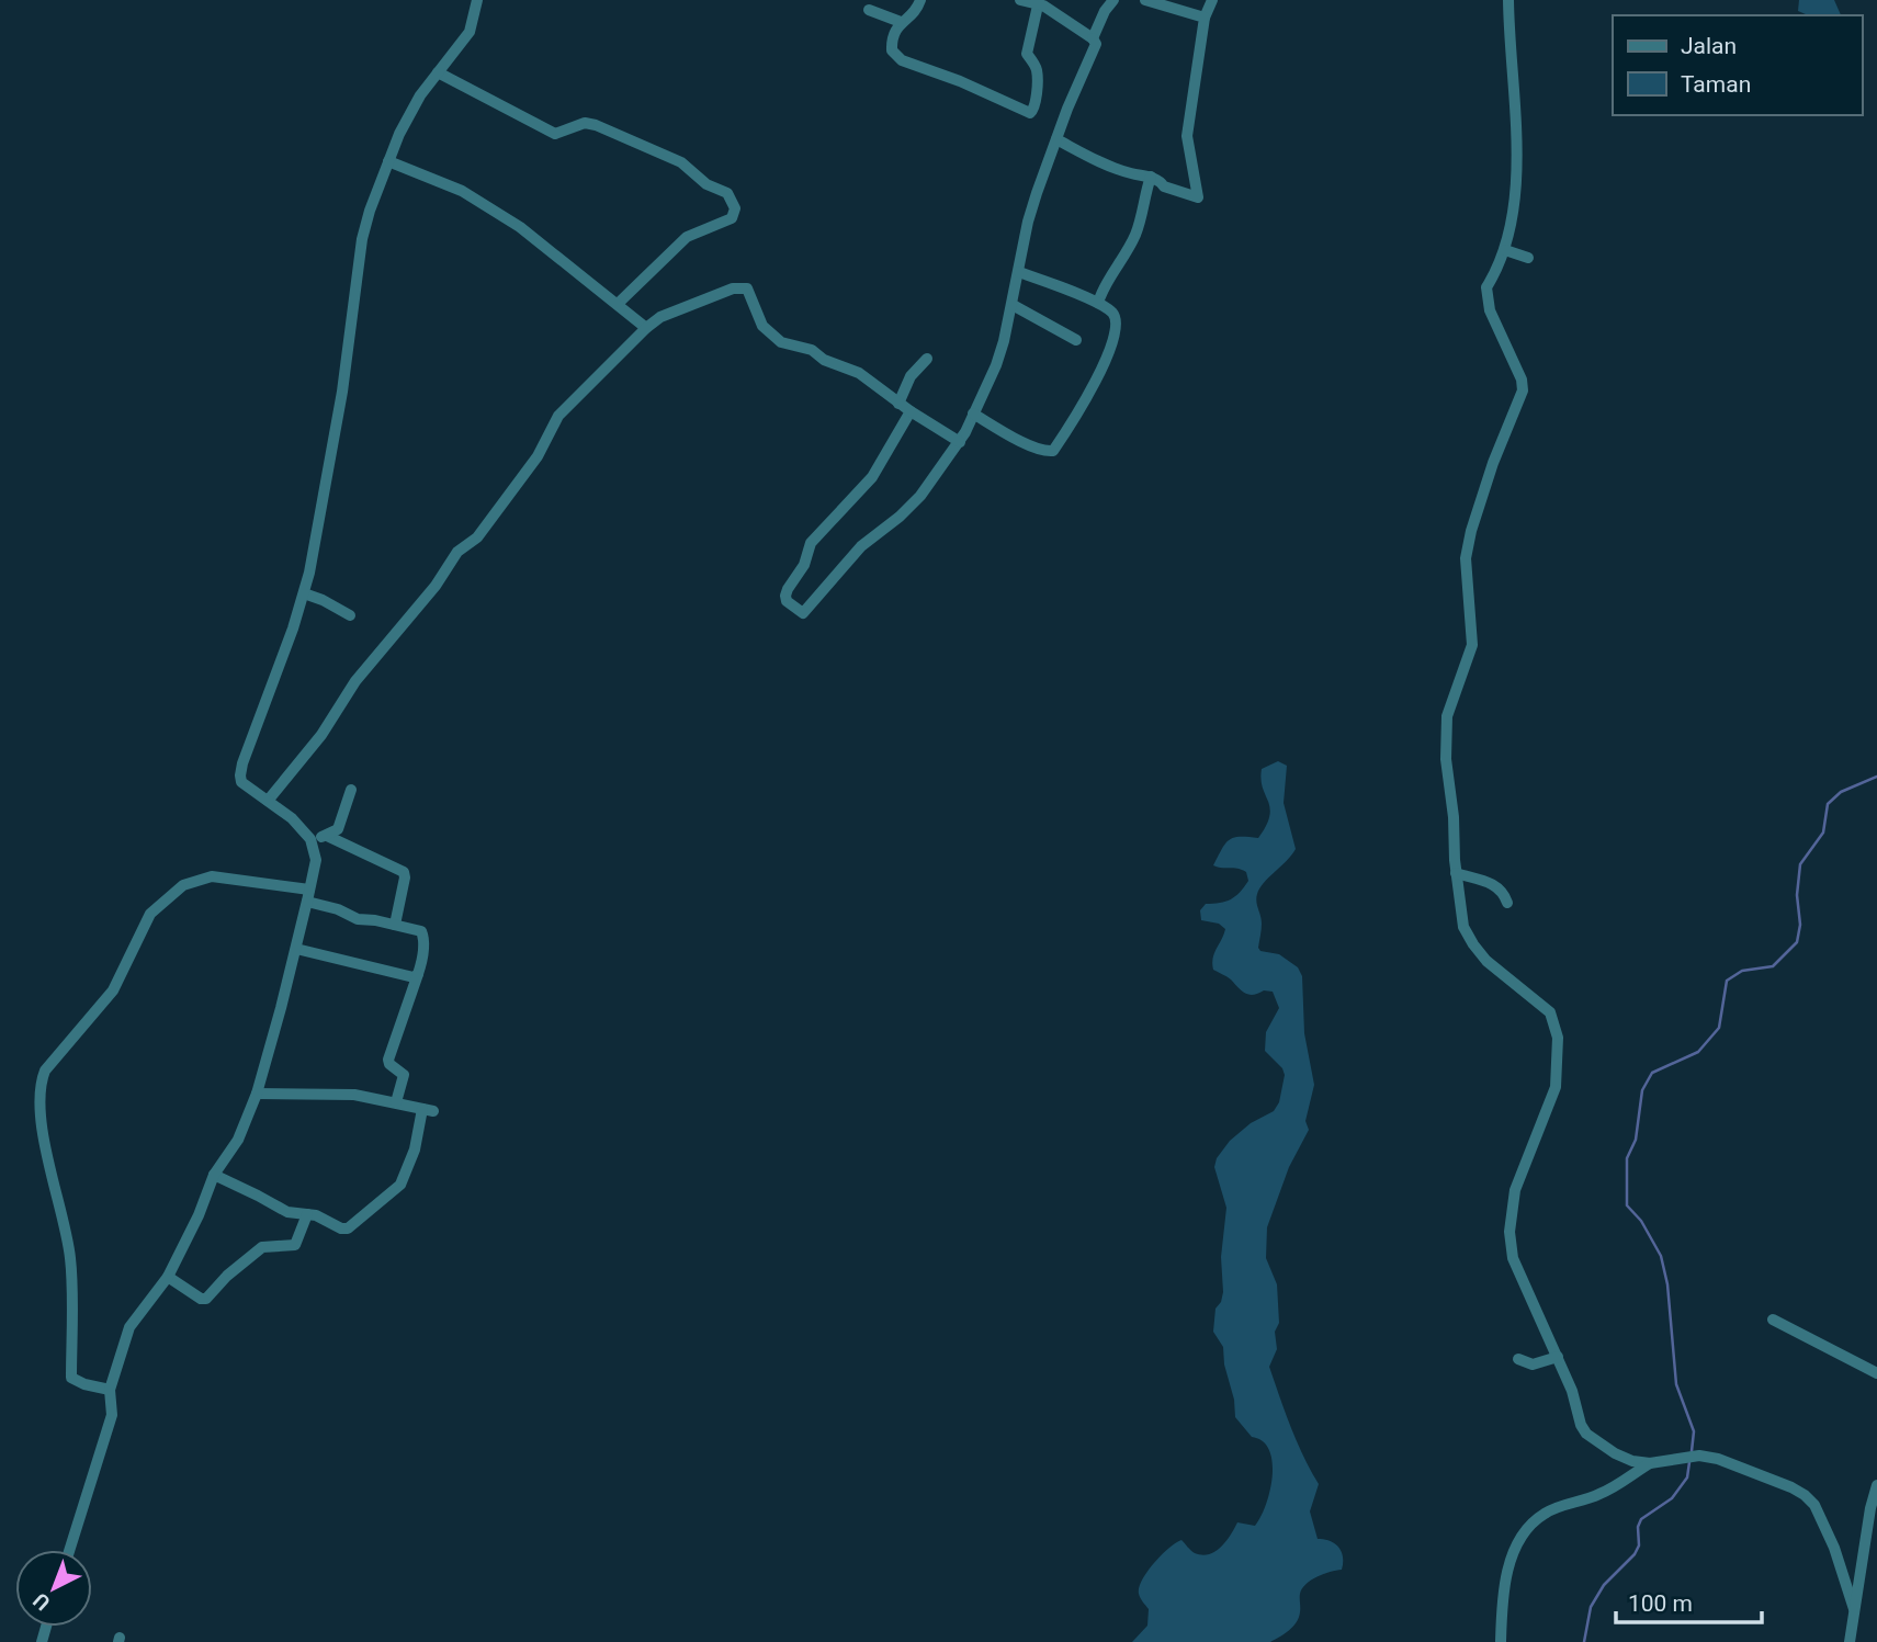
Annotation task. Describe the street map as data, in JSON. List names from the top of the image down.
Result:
{
  "legend": ["Jalan", "Taman"],
  "scale_bar": "100 m",
  "north": "bottom left"
}
